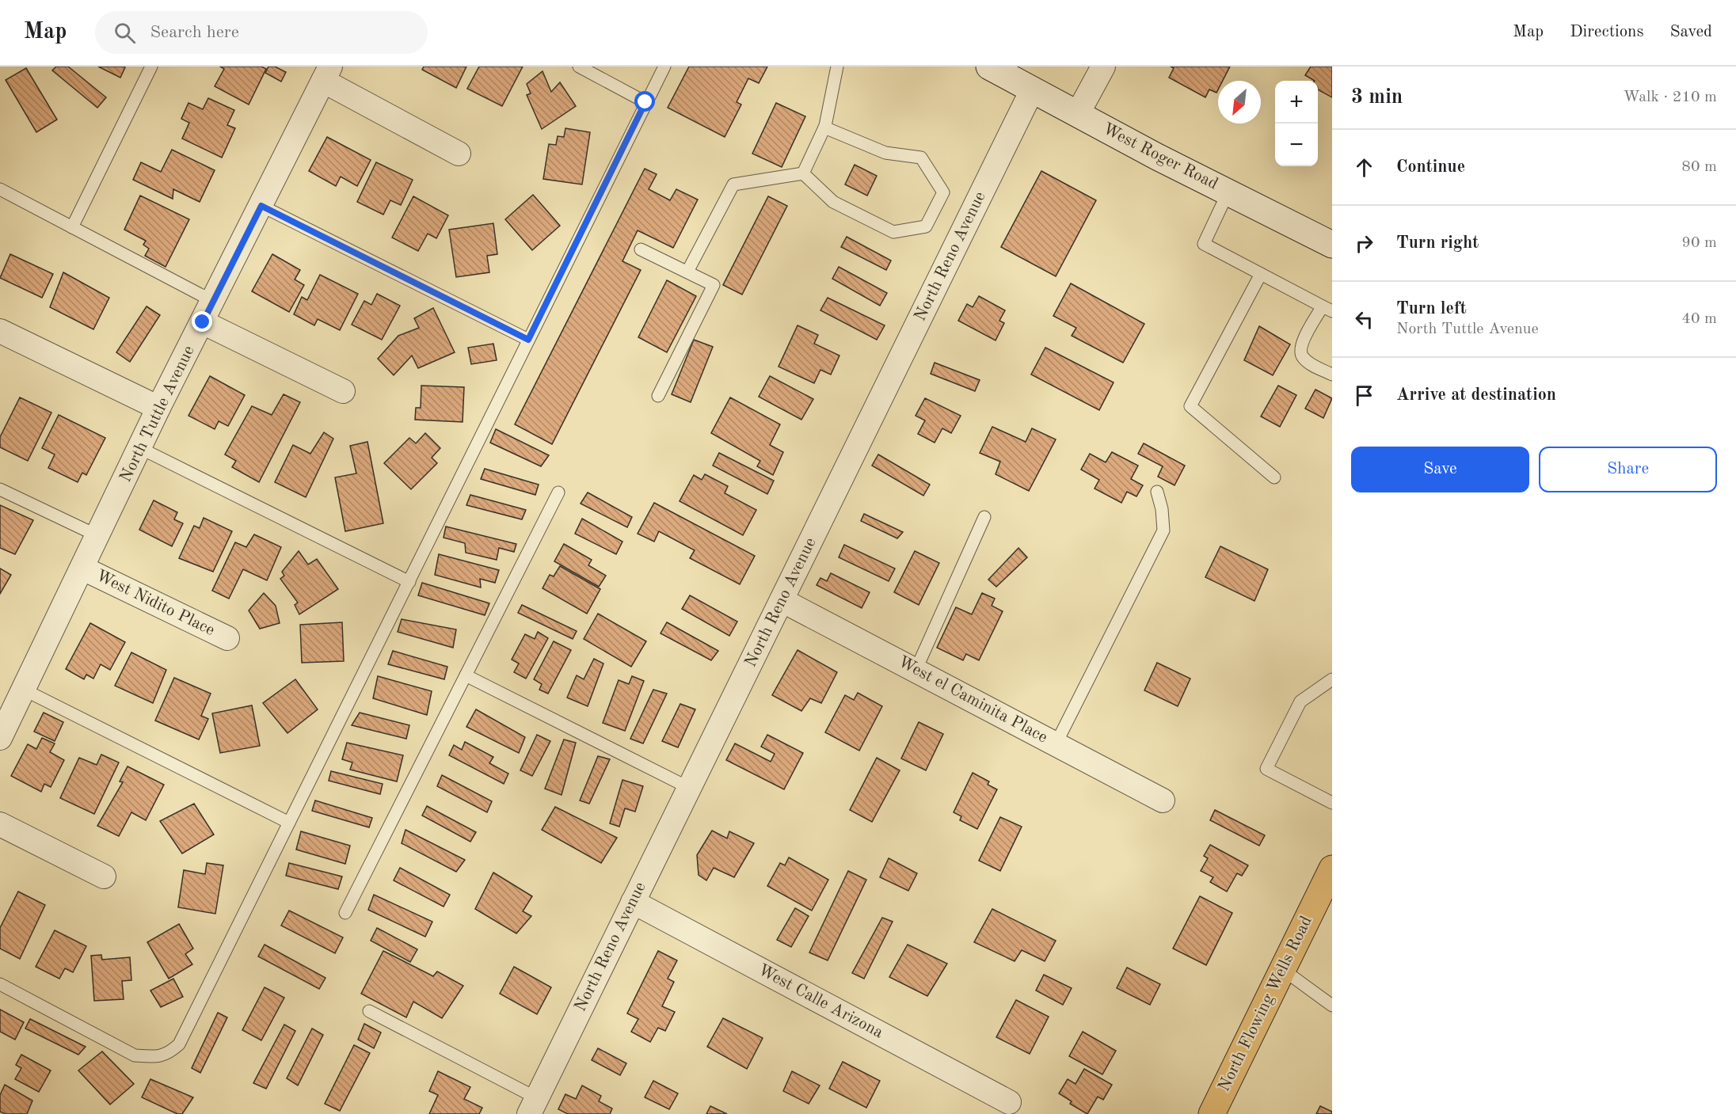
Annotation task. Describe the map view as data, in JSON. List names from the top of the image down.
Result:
{
  "streets": {
    "main road": ["North Flowing Wells Road"],
    "street": [
      "West Roger Road",
      "North Reno Avenue",
      "North Tuttle Avenue",
      "West Nidito Place",
      "West el Caminita Place",
      "West Calle Arizona"
    ]
  },
  "crossings": [
    ["West Roger Road", "North Reno Avenue"],
    ["North Reno Avenue", "West el Caminita Place"],
    ["North Reno Avenue", "West Calle Arizona"],
    ["North Tuttle Avenue", "West Nidito Place"]
  ],
  "north": "bottom left",
  "page": {
    "header": "Map",
    "search": "Search here",
    "nav": ["Map", "Directions", "Saved"],
    "heading": ["3 min", "Walk · 210 m"],
    "map_buttons": ["+", "−"],
    "list": [
      ["Continue", "80 m"],
      ["Turn right", "90 m"],
      ["Turn left", "North Tuttle Avenue", "40 m"],
      "Arrive at destination"
    ],
    "buttons": ["Save", "Share"]
  }
}
